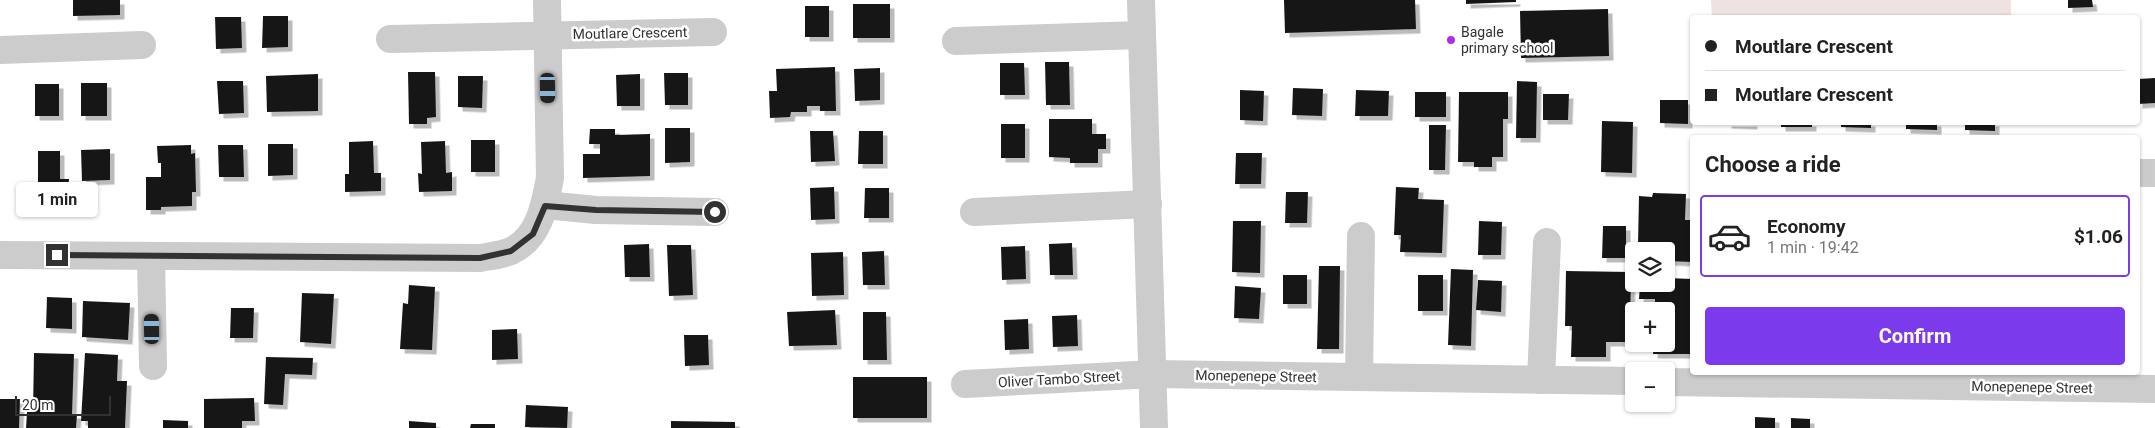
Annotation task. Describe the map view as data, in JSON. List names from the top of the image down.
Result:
{
  "streets": {
    "street": ["Moutlare Crescent", "Monepenepe Street", "Oliver Tambo Street"]
  },
  "crossings": [
    ["Monepenepe Street", "Oliver Tambo Street"]
  ],
  "places": ["Bagale primary school"],
  "scale_bar": "20 m",
  "page": {
    "banner": ["Moutlare Crescent", "Moutlare Crescent"],
    "heading": "Choose a ride",
    "bubble": "1 min",
    "list": [
      {
        "name": "Economy",
        "note": "1 min · 19:42",
        "value": "$1.06"
      }
    ],
    "map_buttons": ["+", "−"],
    "buttons": "Confirm",
    "scale": "20 m"
  }
}
